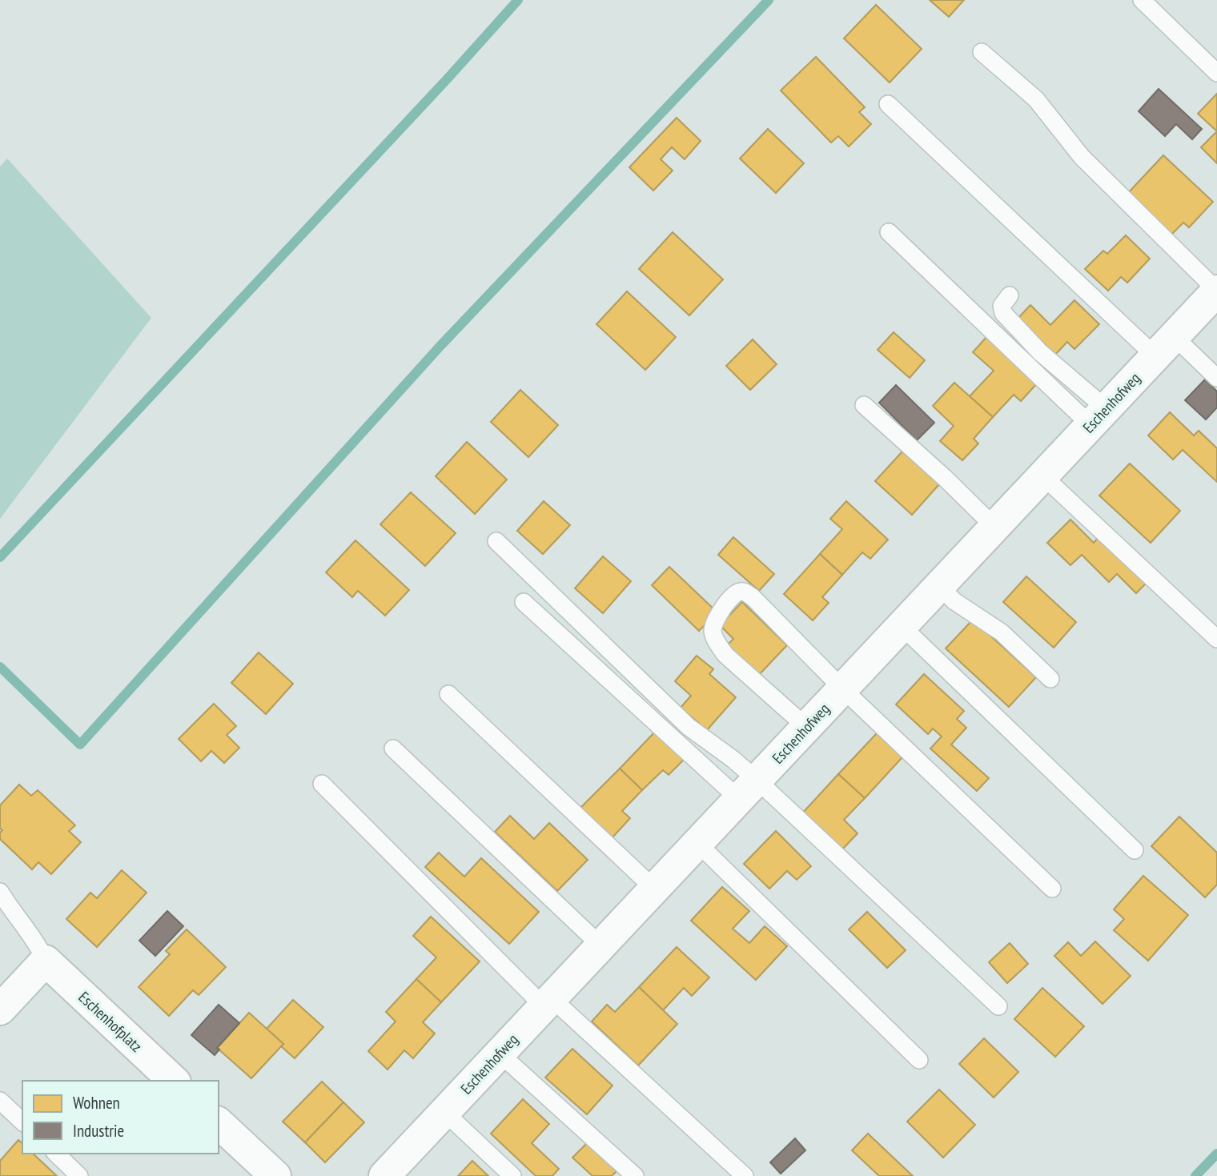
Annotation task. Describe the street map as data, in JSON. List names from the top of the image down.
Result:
{
  "streets": {
    "street": ["Eschenhofweg", "Eschenhofplatz"]
  },
  "legend": ["Wohnen", "Industrie"]
}
